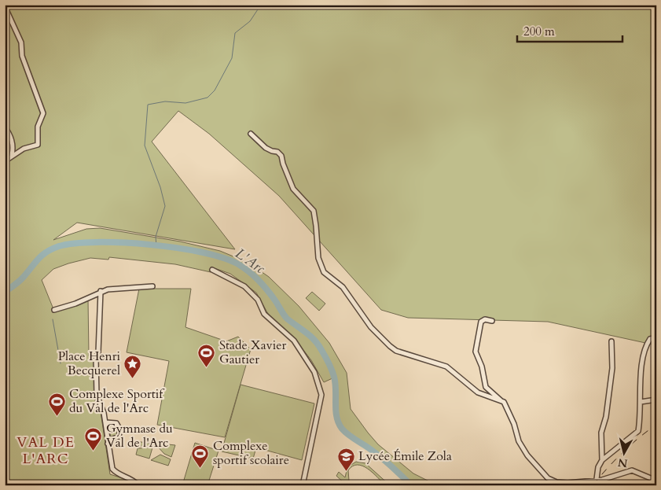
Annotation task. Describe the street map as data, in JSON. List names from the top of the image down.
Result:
{
  "districts": ["VAL DE L'ARC"],
  "water": ["L'Arc"],
  "places": {
    "sports": [
      "Stade Xavier Gautier",
      "Complexe Sportif du Val de l'Arc",
      "Gymnase du Val de l'Arc",
      "Complexe sportif scolaire"
    ],
    "place": ["Place Henri Becquerel"],
    "school or university": ["Lycée Émile Zola"]
  },
  "scale_bar": "200 m",
  "north": "bottom"
}
